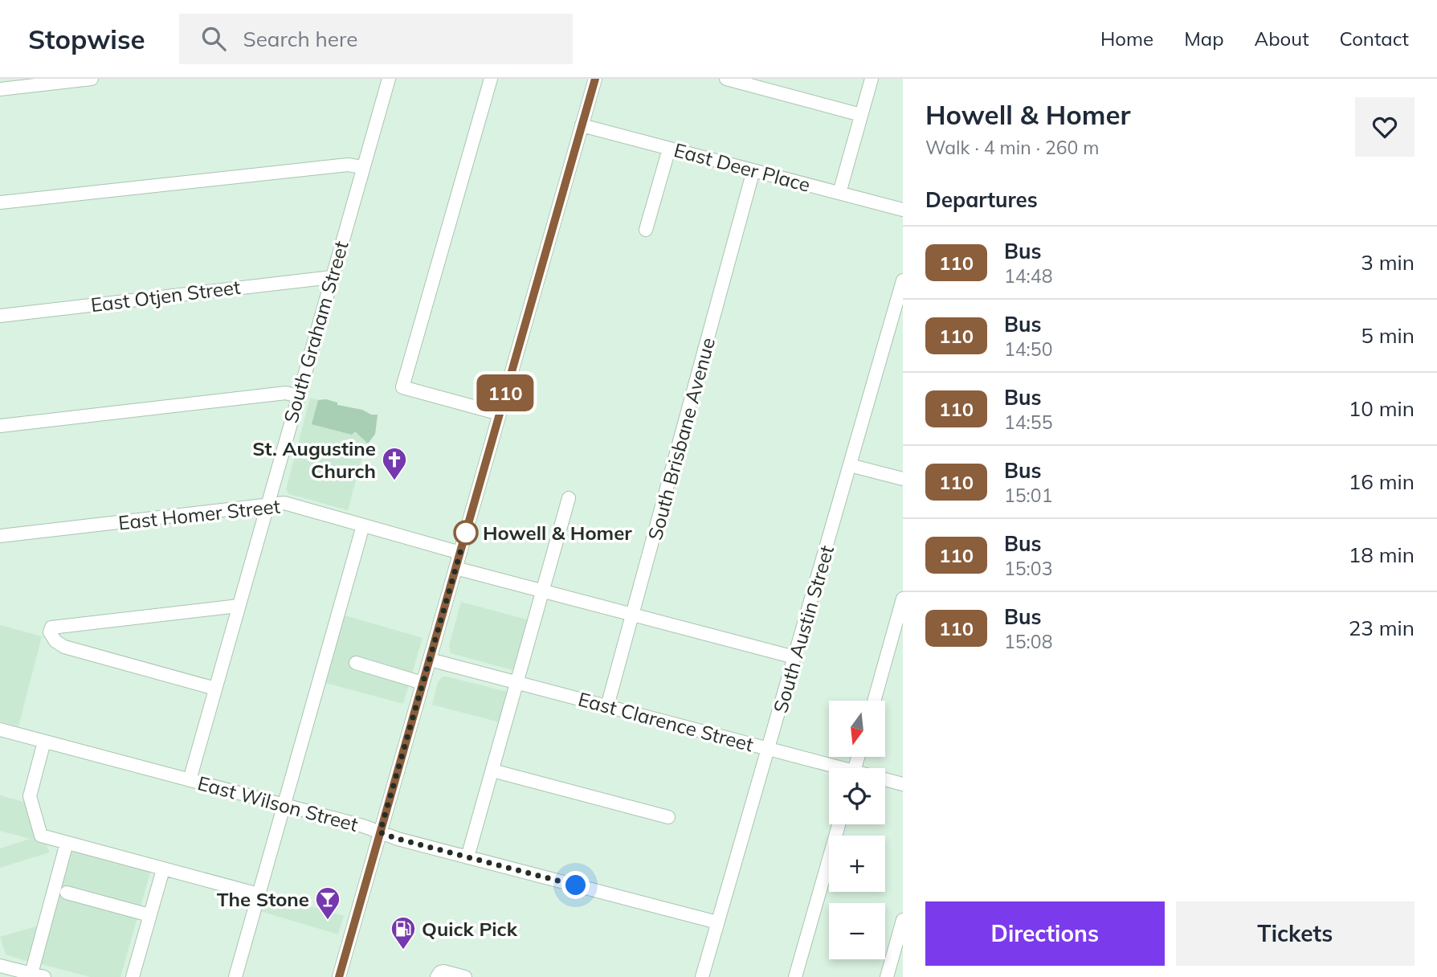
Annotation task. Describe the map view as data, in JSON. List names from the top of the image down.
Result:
{
  "streets": {
    "street": [
      "East Deer Place",
      "East Otjen Street",
      "South Graham Street",
      "South Brisbane Avenue",
      "East Homer Street",
      "South Austin Street",
      "East Clarence Street",
      "East Wilson Street"
    ]
  },
  "crossings": [
    ["East Deer Place", "South Brisbane Avenue"],
    ["East Otjen Street", "South Graham Street"],
    ["South Graham Street", "East Homer Street"],
    ["South Graham Street", "East Wilson Street"],
    ["South Brisbane Avenue", "East Clarence Street"],
    ["South Austin Street", "East Clarence Street"],
    ["South Austin Street", "East Wilson Street"]
  ],
  "places": {
    "church": ["St. Augustine Church"],
    "other": ["Howell & Homer"],
    "bar": ["The Stone"],
    "fuel station": ["Quick Pick"]
  },
  "lines": ["bus line 110"],
  "north": "bottom",
  "page": {
    "header": "Stopwise",
    "search": "Search here",
    "nav": [
      "Home",
      "Map",
      "About",
      "Contact"
    ],
    "on_map": "110",
    "heading": [
      ["Howell & Homer", "Walk · 4 min · 260 m"],
      "Departures"
    ],
    "list": [
      {
        "mark": "110",
        "name": "Bus",
        "note": "14:48",
        "value": "3 min"
      },
      {
        "mark": "110",
        "name": "Bus",
        "note": "14:50",
        "value": "5 min"
      },
      {
        "mark": "110",
        "name": "Bus",
        "note": "14:55",
        "value": "10 min"
      },
      {
        "mark": "110",
        "name": "Bus",
        "note": "15:01",
        "value": "16 min"
      },
      {
        "mark": "110",
        "name": "Bus",
        "note": "15:03",
        "value": "18 min"
      },
      {
        "mark": "110",
        "name": "Bus",
        "note": "15:08",
        "value": "23 min"
      }
    ],
    "map_buttons": ["+", "−"],
    "buttons": ["Directions", "Tickets"]
  }
}
